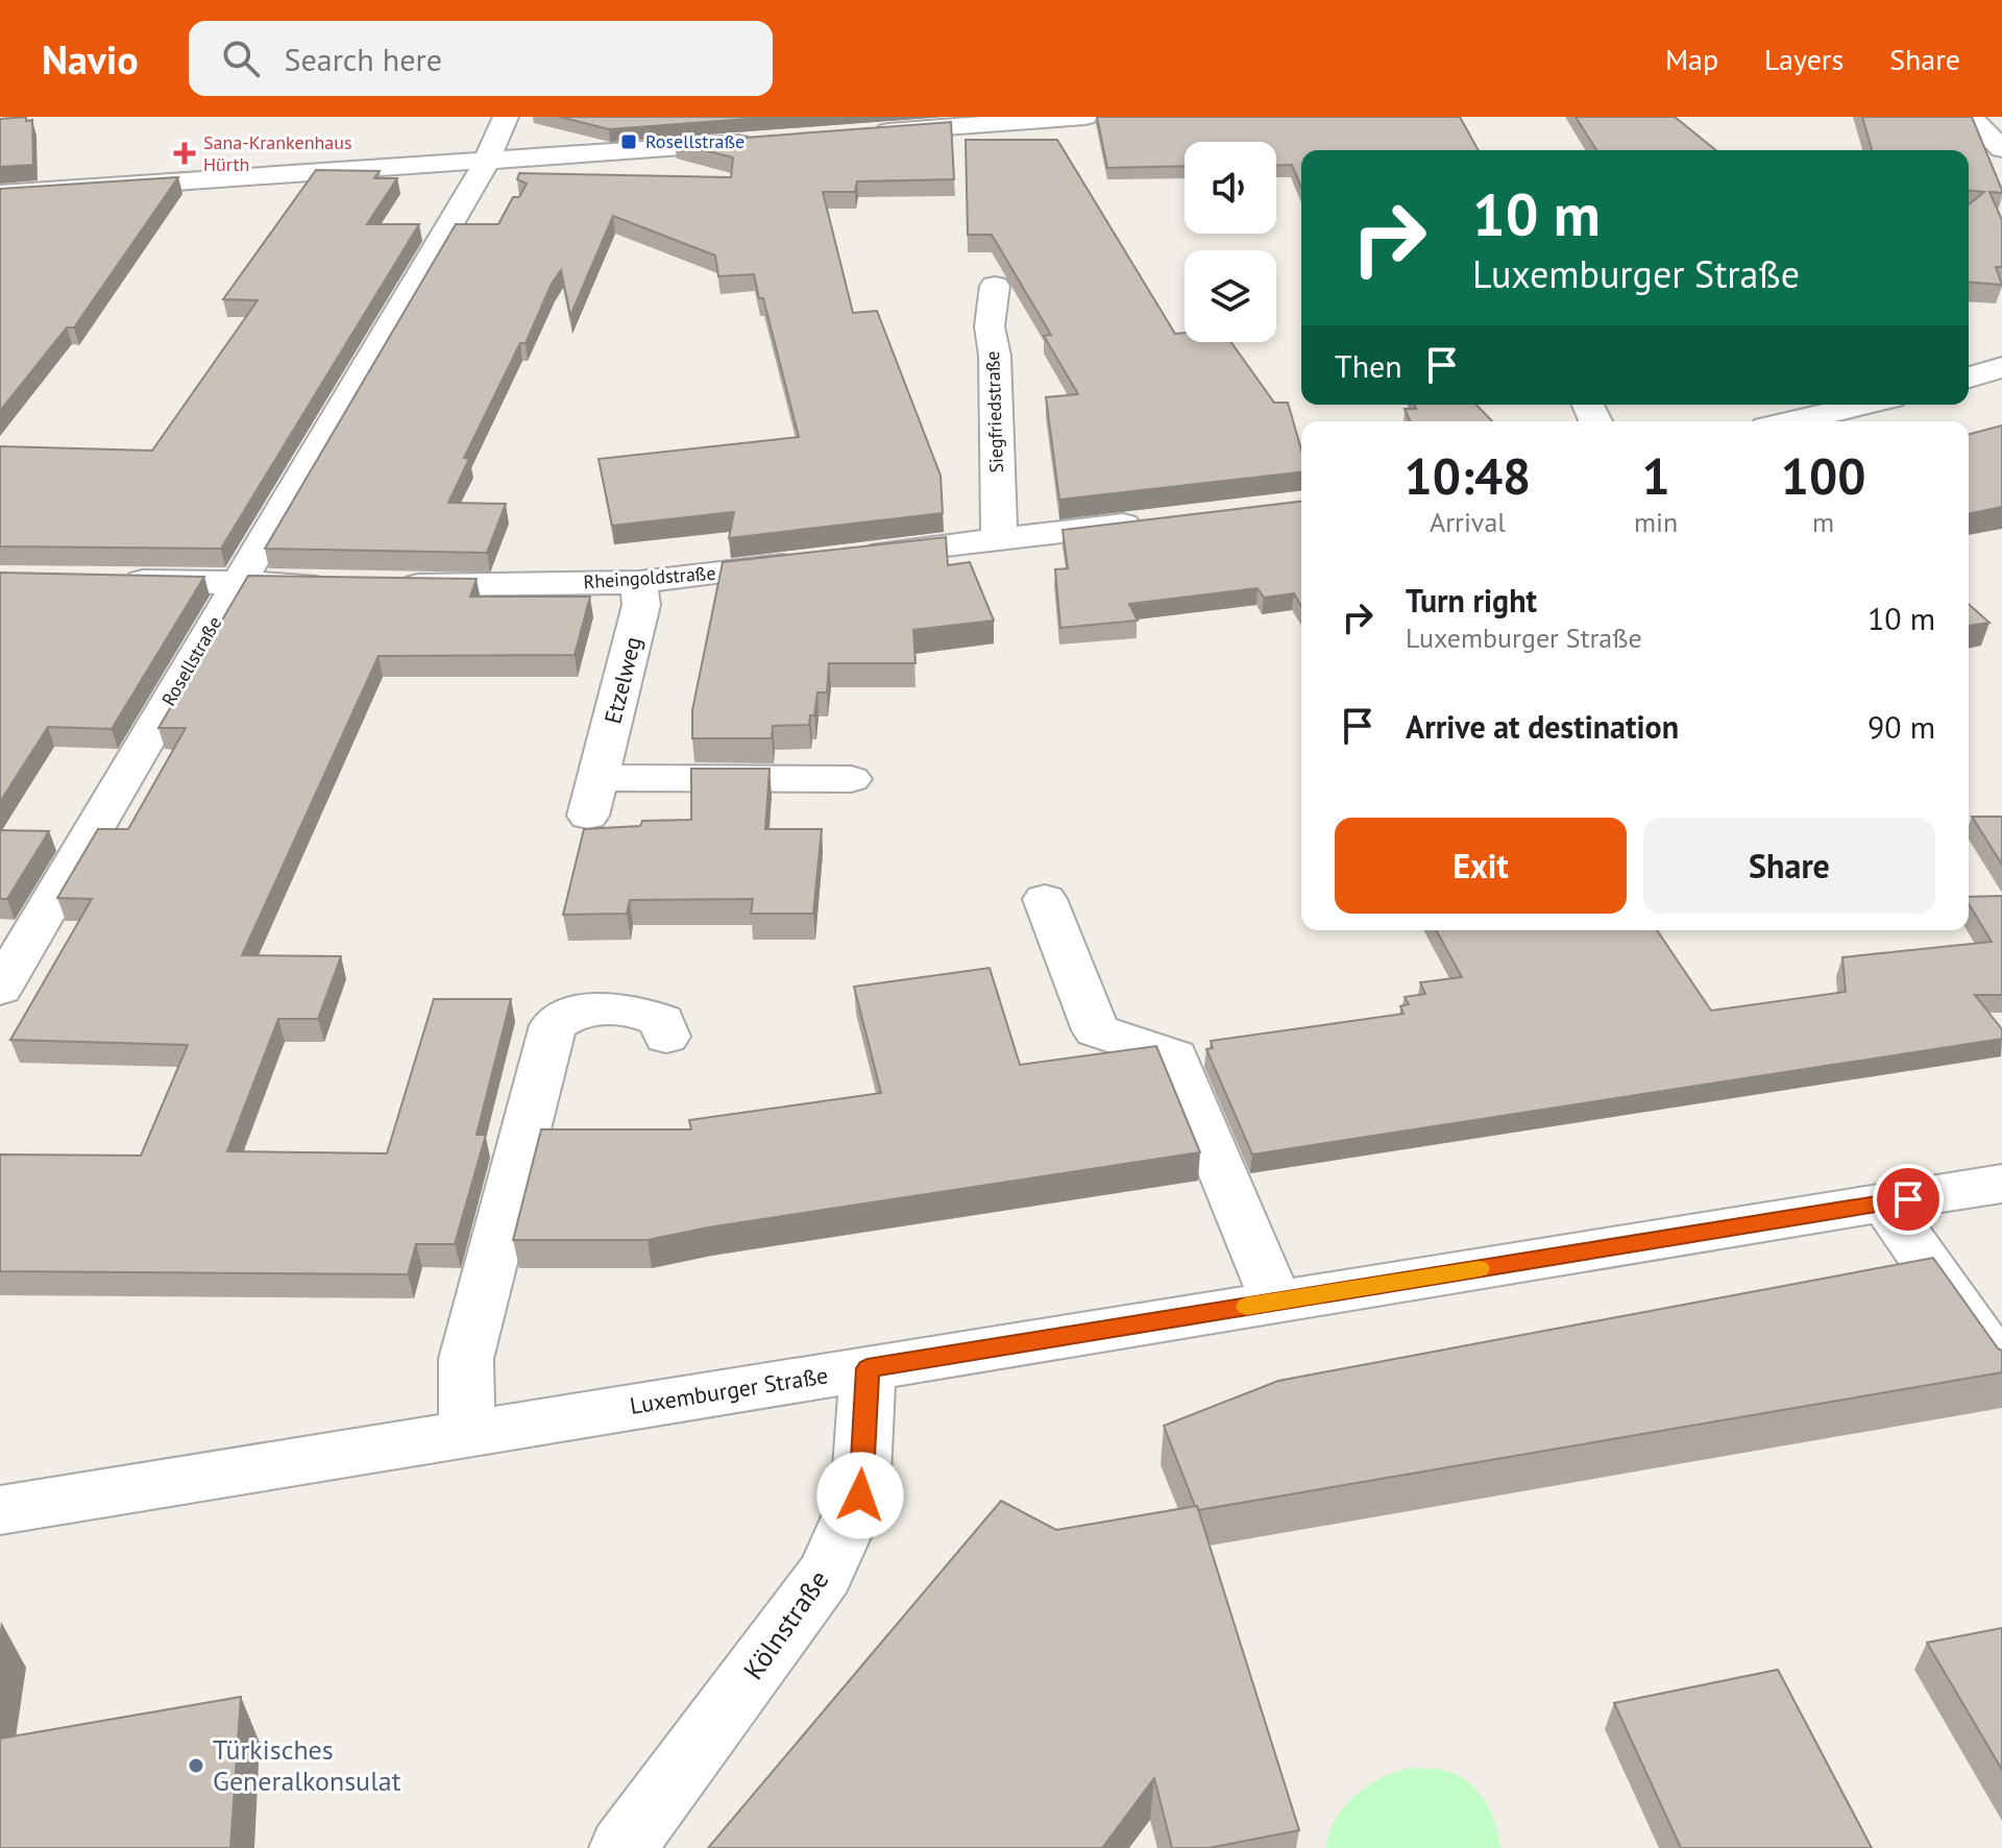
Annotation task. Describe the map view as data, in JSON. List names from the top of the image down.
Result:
{
  "streets": {
    "street": [
      "Siegfriedstraße",
      "Rheingoldstraße",
      "Rosellstraße",
      "Etzelweg",
      "Luxemburger Straße",
      "Kölnstraße"
    ]
  },
  "crossings": [
    ["Rheingoldstraße", "Etzelweg"],
    ["Luxemburger Straße", "Kölnstraße"]
  ],
  "places": {
    "transit": ["Rosellstraße"],
    "health": ["Sana-Krankenhaus Hürth"],
    "other": ["Türkisches Generalkonsulat"]
  },
  "page": {
    "header": "Navio",
    "search": "Search here",
    "nav": ["Map", "Layers", "Share"],
    "turn": ["10 m", "Luxemburger Straße"],
    "then": "Then",
    "eta": [
      "10:48",
      "Arrival",
      "1",
      "min",
      "100",
      "m"
    ],
    "list": [
      {
        "name": "Turn right",
        "note": "Luxemburger Straße",
        "value": "10 m"
      },
      {
        "name": "Arrive at destination",
        "value": "90 m"
      }
    ],
    "buttons": ["Exit", "Share"]
  }
}
